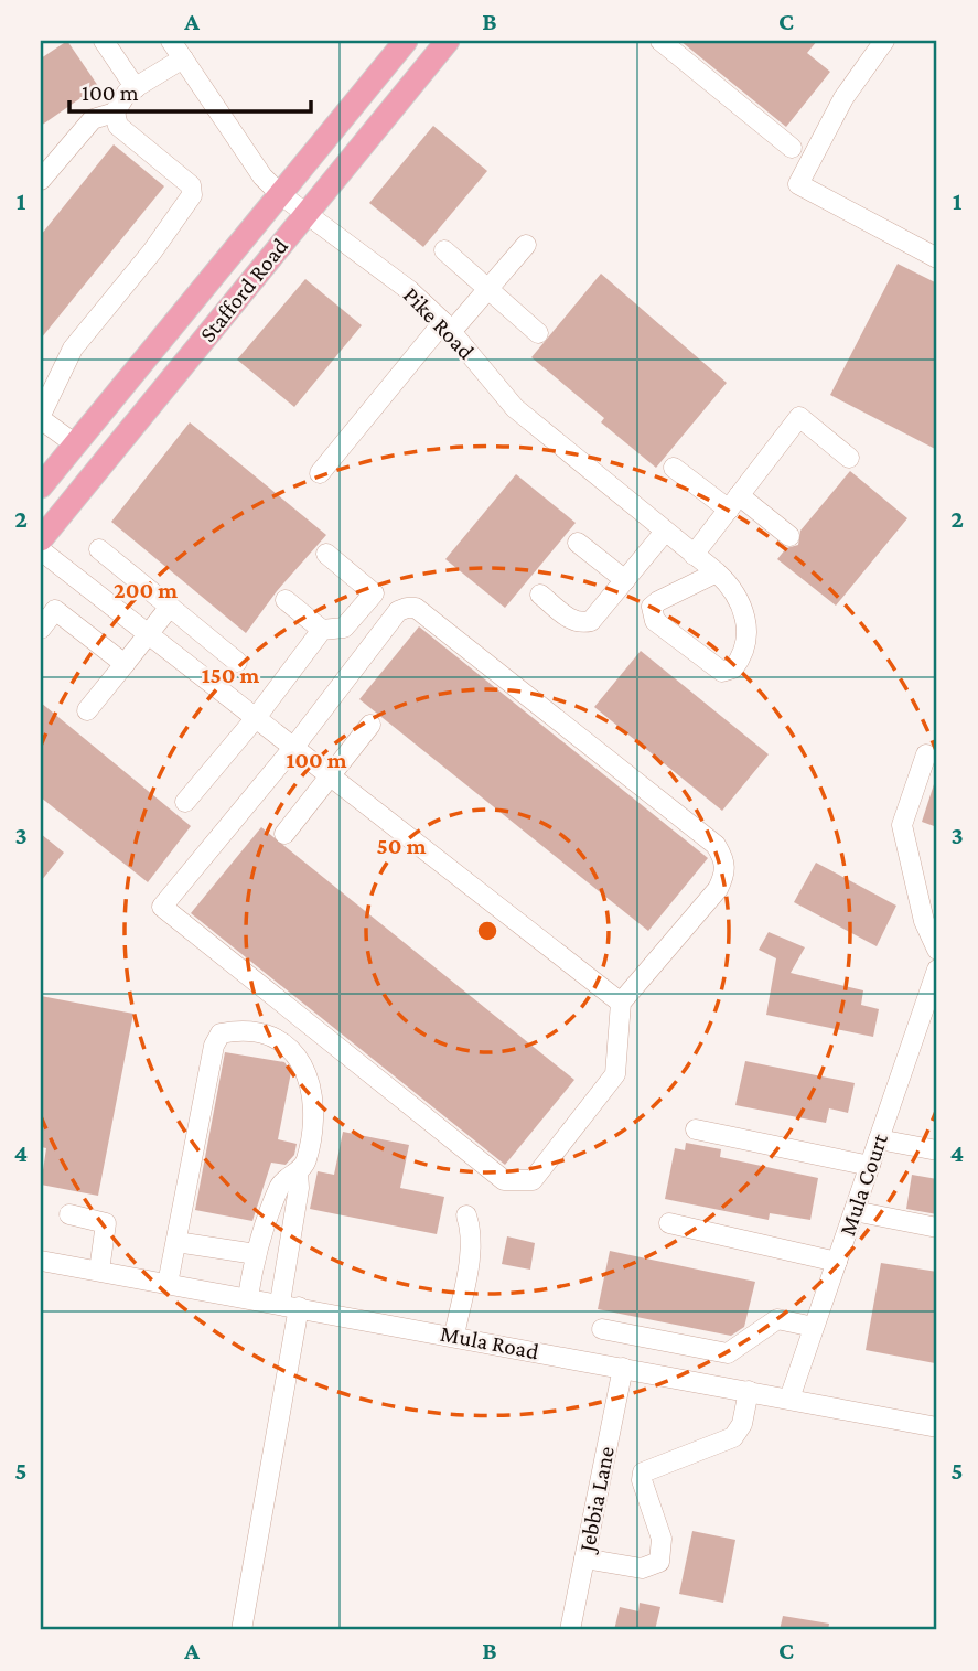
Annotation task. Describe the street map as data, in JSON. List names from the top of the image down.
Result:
{
  "streets": {
    "main road": ["Stafford Road"],
    "street": [
      "Pike Road",
      "Mula Court",
      "Mula Road",
      "Jebbia Lane"
    ]
  },
  "crossings": [
    ["Stafford Road", "Pike Road"],
    ["Mula Court", "Mula Road"],
    ["Mula Road", "Jebbia Lane"]
  ],
  "scale_bar": "100 m",
  "grid": {
    "columns": ["A", "B", "C"],
    "rows": [
      "1",
      "2",
      "3",
      "4",
      "5"
    ]
  },
  "rings": [
    "200 m",
    "150 m",
    "100 m",
    "50 m"
  ]
}
